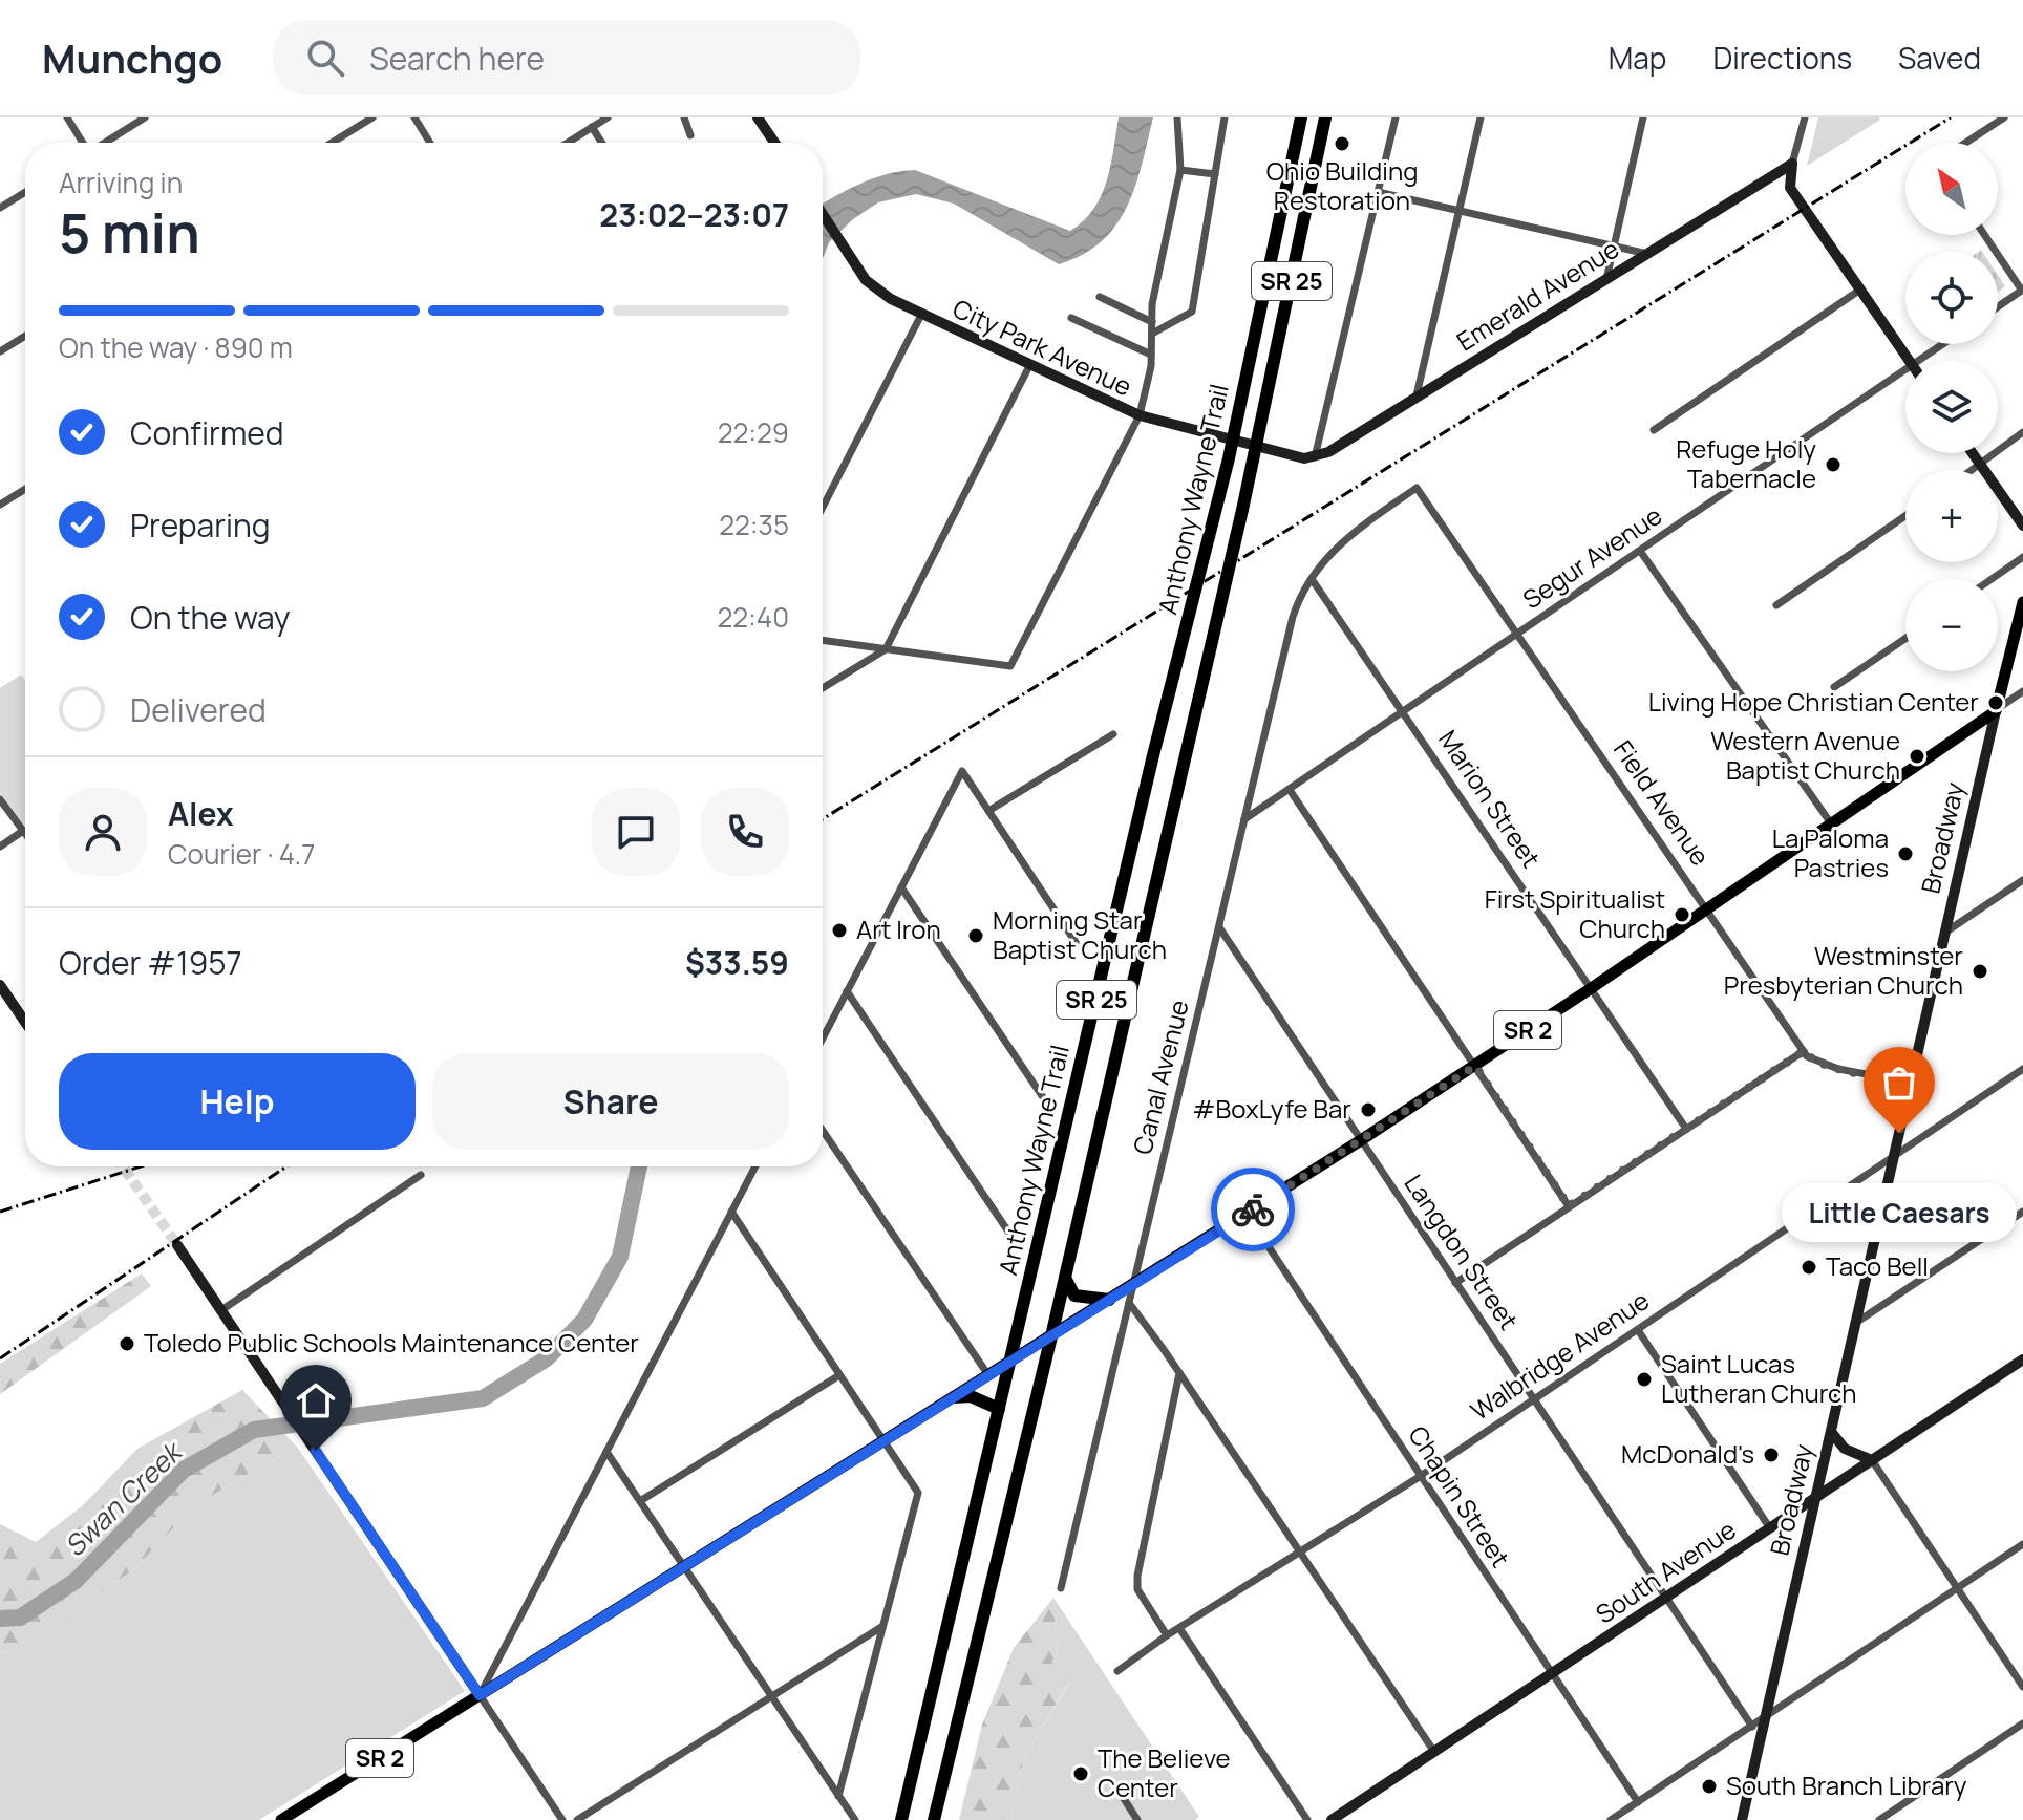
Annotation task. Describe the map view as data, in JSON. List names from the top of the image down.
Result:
{
  "streets": {
    "highway": ["SR 25", "Anthony Wayne Trail"],
    "main road": ["Broadway", "SR 2"],
    "street": [
      "Emerald Avenue",
      "City Park Avenue",
      "Segur Avenue",
      "Marion Street",
      "Field Avenue",
      "Canal Avenue",
      "Langdon Street",
      "Walbridge Avenue",
      "Chapin Street",
      "South Avenue"
    ]
  },
  "crossings": [
    ["Emerald Avenue", "City Park Avenue"],
    ["City Park Avenue", "Anthony Wayne Trail"],
    ["Anthony Wayne Trail", "SR 2"],
    ["Segur Avenue", "Marion Street"],
    ["Segur Avenue", "Field Avenue"],
    ["Segur Avenue", "Canal Avenue"],
    ["Marion Street", "SR 2"],
    ["Marion Street", "Canal Avenue"],
    ["Field Avenue", "SR 2"],
    ["Field Avenue", "Canal Avenue"],
    ["Broadway", "SR 2"],
    ["Broadway", "Walbridge Avenue"],
    ["Broadway", "South Avenue"],
    ["SR 2", "Canal Avenue"],
    ["SR 2", "Langdon Street"],
    ["SR 2", "Chapin Street"],
    ["Canal Avenue", "Langdon Street"],
    ["Langdon Street", "Walbridge Avenue"],
    ["Langdon Street", "South Avenue"],
    ["Walbridge Avenue", "Chapin Street"],
    ["Chapin Street", "South Avenue"]
  ],
  "water": ["Swan Creek"],
  "places": [
    "Ohio Building Restoration",
    "Refuge Holy Tabernacle",
    "Living Hope Christian Center",
    "Western Avenue Baptist Church",
    "La Paloma Pastries",
    "First Spiritualist Church",
    "Art Iron",
    "Morning Star Baptist Church",
    "Westminster Presbyterian Church",
    "#BoxLyfe Bar",
    "Little Caesars",
    "Taco Bell",
    "Toledo Public Schools Maintenance Center",
    "Saint Lucas Lutheran Church",
    "McDonald's",
    "The Believe Center",
    "South Branch Library"
  ],
  "north": "top left",
  "page": {
    "header": "Munchgo",
    "search": "Search here",
    "nav": ["Map", "Directions", "Saved"],
    "map_buttons": ["+", "−"],
    "heading": ["5 min", "Arriving in", "23:02–23:07"],
    "panel": [
      "Alex",
      "Courier · 4.7",
      "Order #1957",
      "$33.59"
    ],
    "bar": "On the way · 890 m",
    "list": [
      ["Confirmed", "22:29"],
      ["Preparing", "22:35"],
      ["On the way", "22:40"],
      "Delivered"
    ],
    "buttons": ["Help", "Share"],
    "bubble": "Little Caesars"
  }
}
